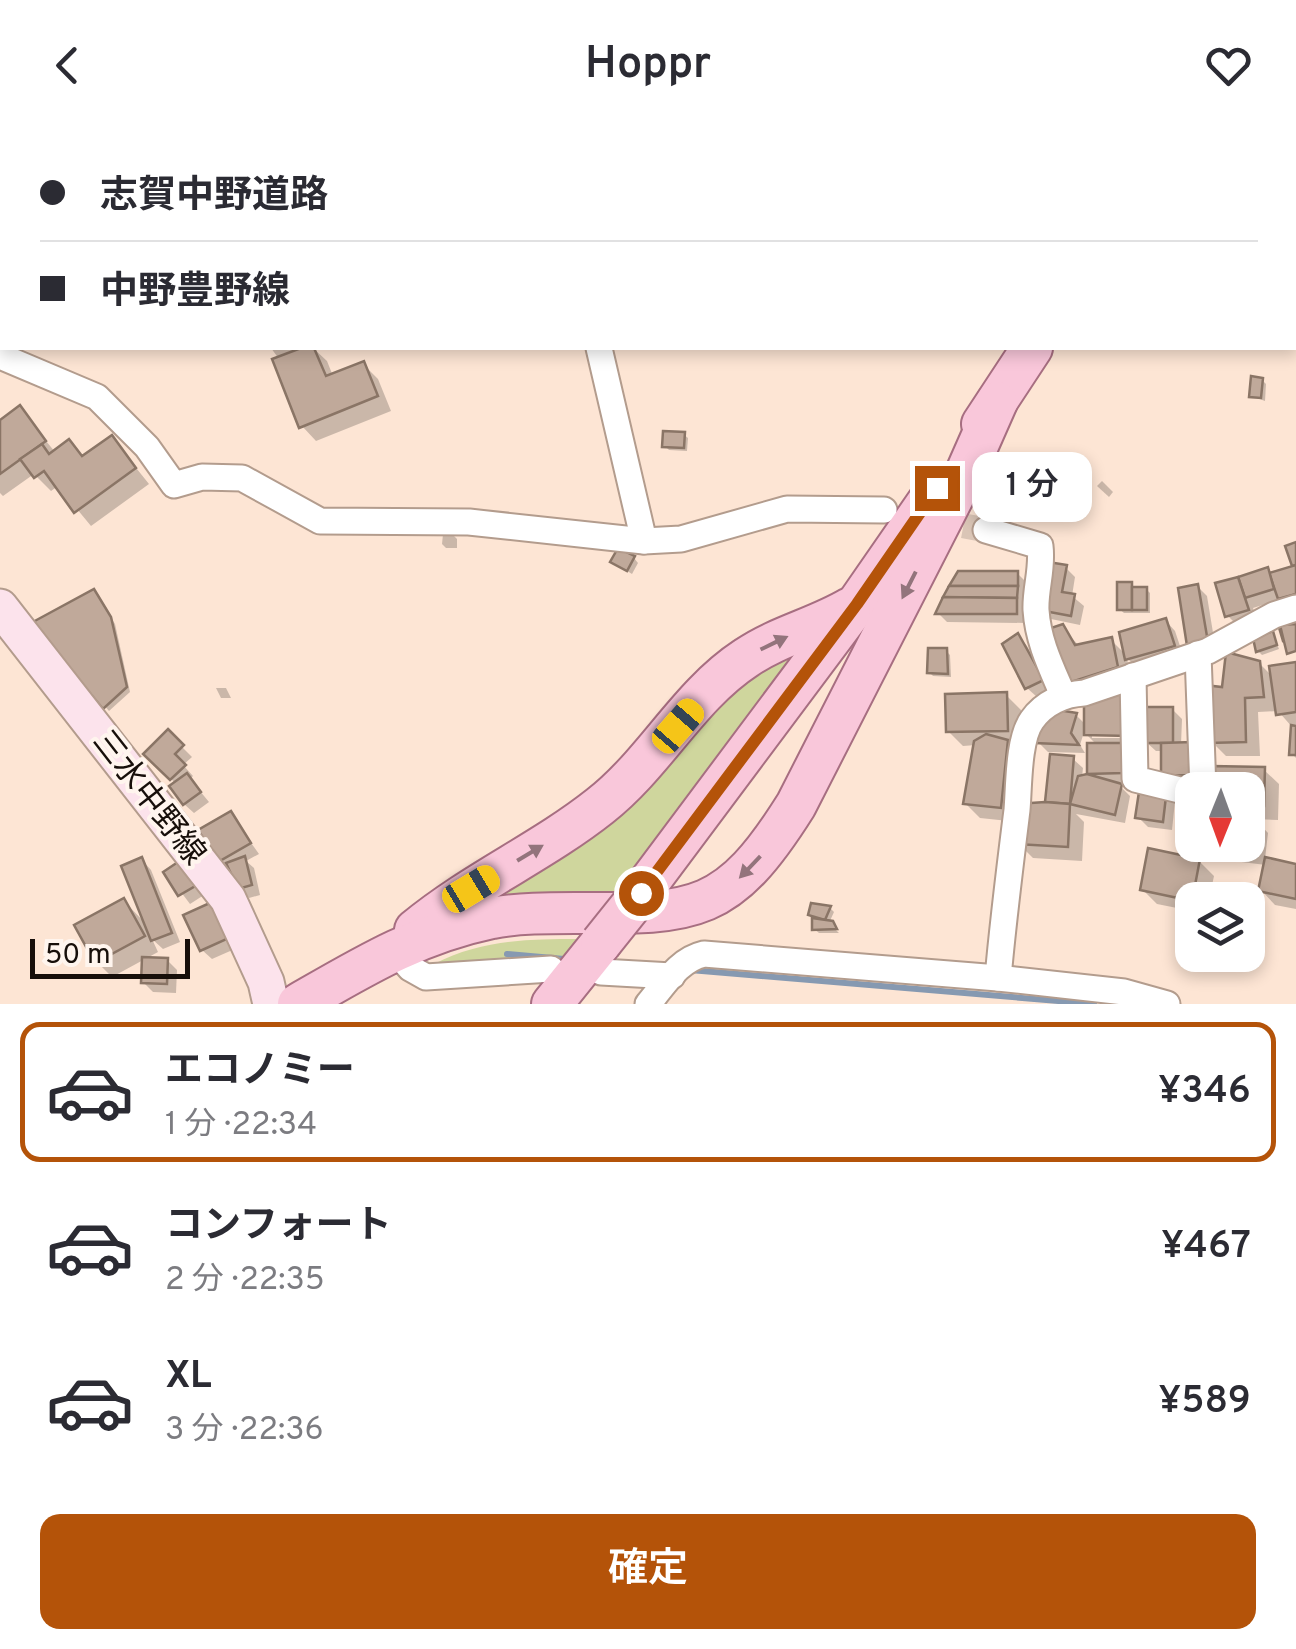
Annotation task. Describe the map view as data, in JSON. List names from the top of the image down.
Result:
{
  "streets": {
    "main road": ["三水中野線"]
  },
  "scale_bar": "50 m",
  "north": "bottom",
  "page": {
    "header": "Hoppr",
    "banner": ["志賀中野道路", "中野豊野線"],
    "bubble": "1 分",
    "scale": "50 m",
    "list": [
      {
        "name": "エコノミー",
        "note": "1 分 · 22:34",
        "value": "¥346"
      },
      {
        "name": "コンフォート",
        "note": "2 分 · 22:35",
        "value": "¥467"
      },
      {
        "name": "XL",
        "note": "3 分 · 22:36",
        "value": "¥589"
      }
    ],
    "buttons": "確定"
  }
}
